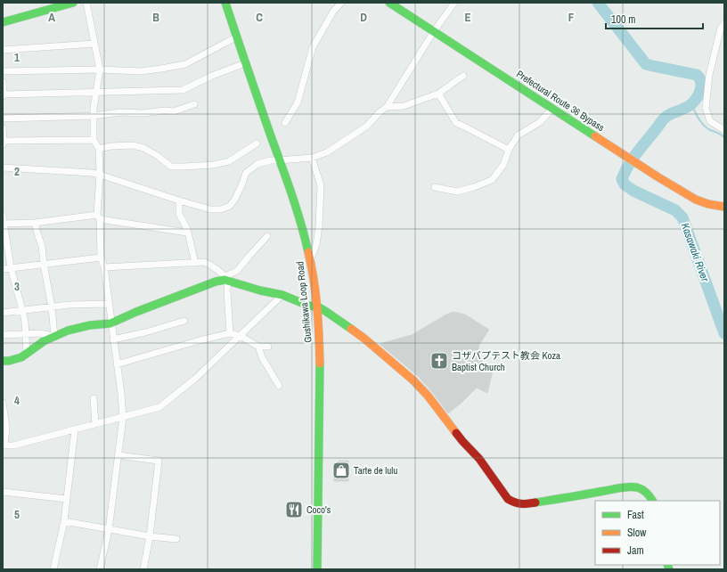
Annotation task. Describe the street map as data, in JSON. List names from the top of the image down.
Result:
{
  "streets": {
    "main road": ["Prefectural Route 36 Bypass", "Gushikawa Loop Road"]
  },
  "water": ["Kasawaki River"],
  "places": {
    "church": ["コザバプテスト教会 Koza Baptist Church"],
    "shop": ["Tarte de lulu"],
    "restaurant": ["Coco's"]
  },
  "legend": ["Fast", "Slow", "Jam"],
  "scale_bar": "100 m",
  "grid": {
    "columns": [
      "A",
      "B",
      "C",
      "D",
      "E",
      "F"
    ],
    "rows": [
      "1",
      "2",
      "3",
      "4",
      "5"
    ]
  }
}
